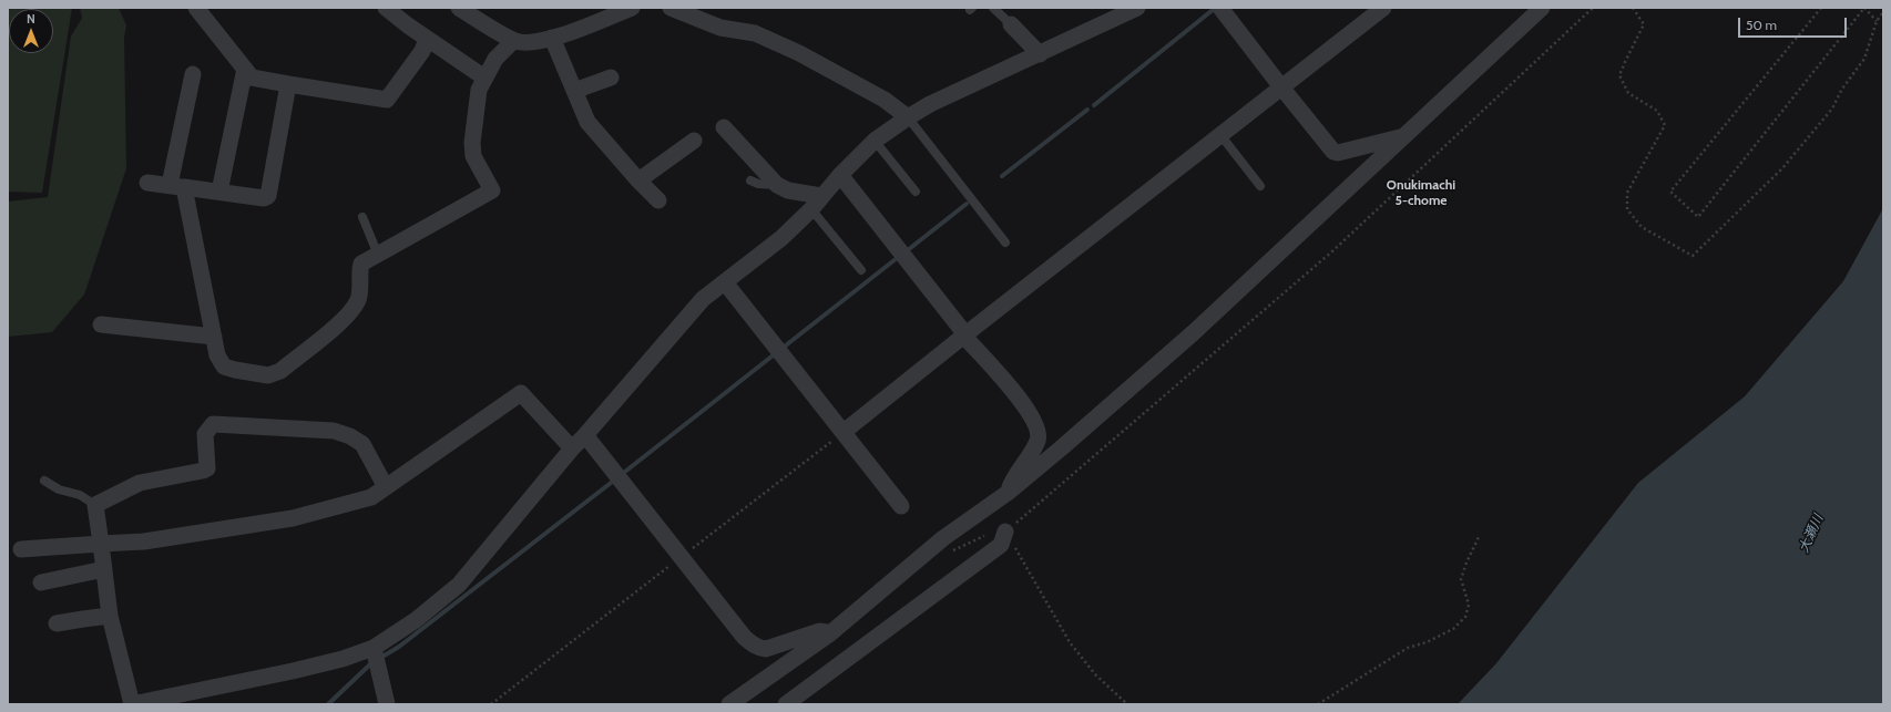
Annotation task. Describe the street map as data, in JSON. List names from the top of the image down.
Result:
{
  "districts": ["Onukimachi 5-chome"],
  "water": ["大瀬川"],
  "scale_bar": "50 m",
  "north": "top"
}
